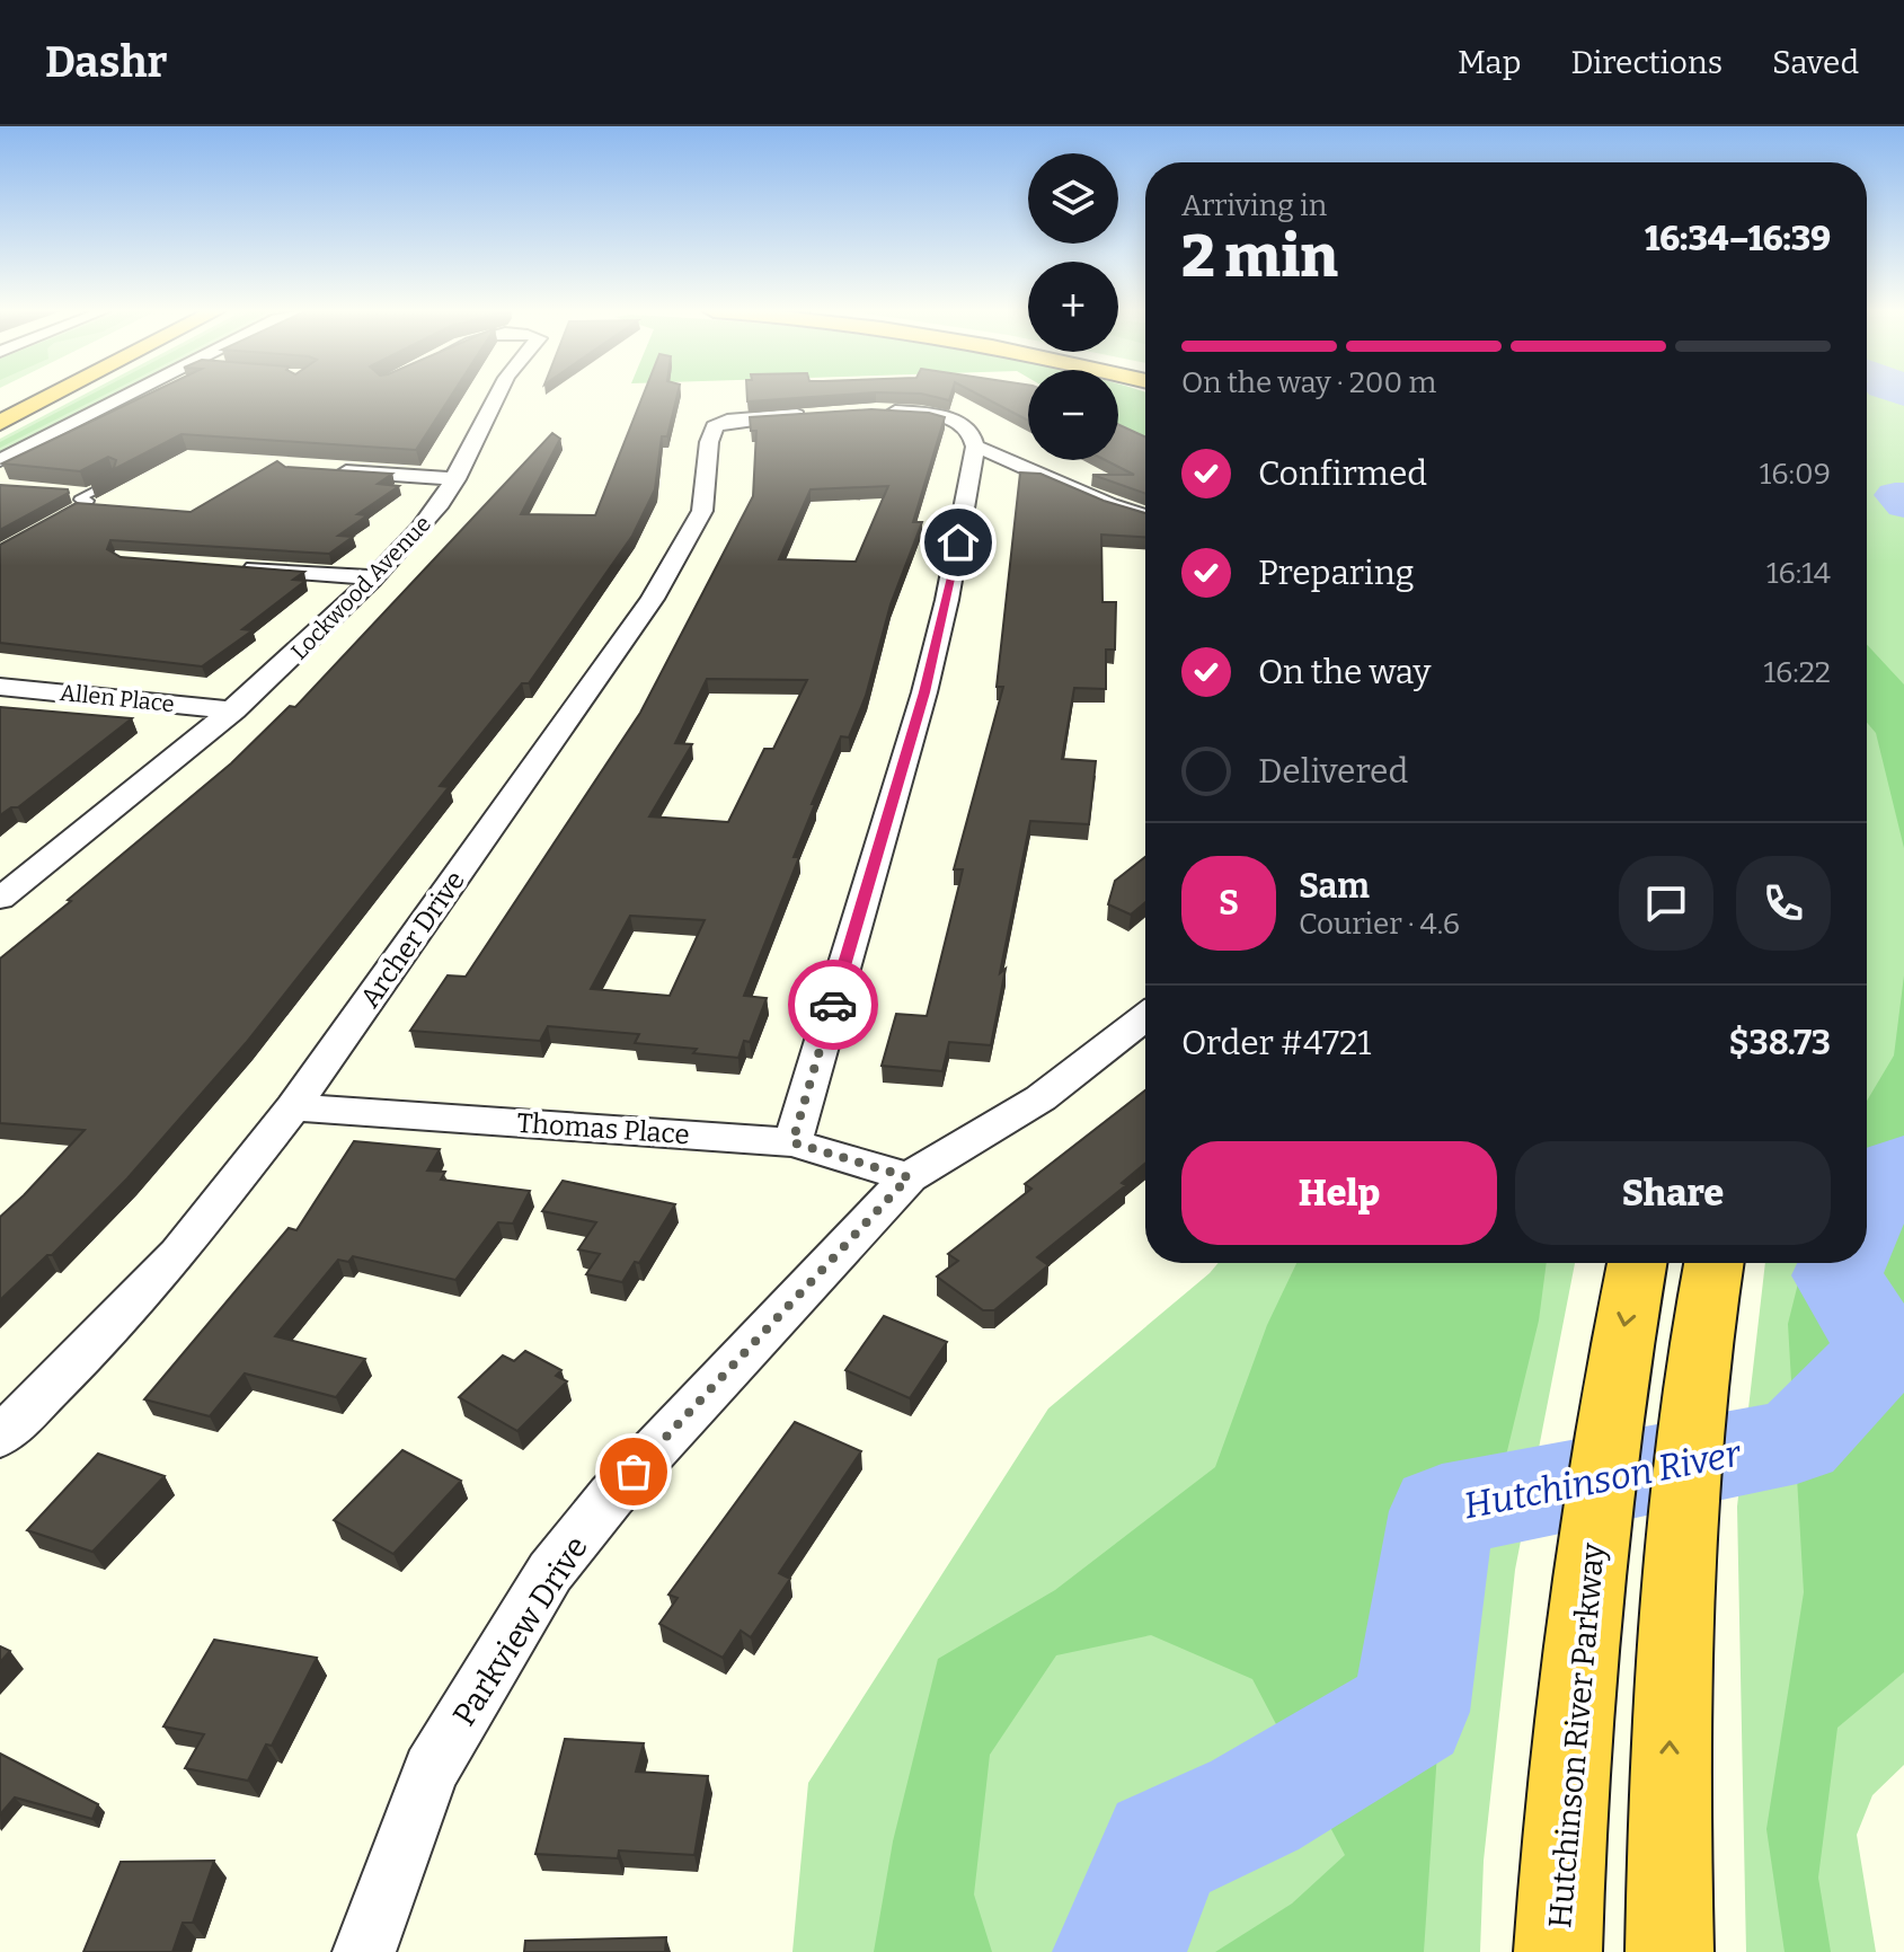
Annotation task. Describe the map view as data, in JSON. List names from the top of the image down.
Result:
{
  "streets": {
    "highway": ["Hutchinson River Parkway"],
    "street": [
      "Lockwood Avenue",
      "Allen Place",
      "Archer Drive",
      "Thomas Place",
      "Parkview Drive"
    ]
  },
  "crossings": [
    ["Lockwood Avenue", "Allen Place"],
    ["Archer Drive", "Thomas Place"],
    ["Thomas Place", "Parkview Drive"]
  ],
  "water": ["Hutchinson River"],
  "page": {
    "header": "Dashr",
    "nav": ["Map", "Directions", "Saved"],
    "map_buttons": ["+", "−"],
    "heading": ["2 min", "Arriving in", "16:34–16:39"],
    "panel": [
      "Sam",
      "Courier · 4.6",
      "Order #4721",
      "$38.73"
    ],
    "bar": "On the way · 200 m",
    "list": [
      ["Confirmed", "16:09"],
      ["Preparing", "16:14"],
      ["On the way", "16:22"],
      "Delivered"
    ],
    "round": "S",
    "buttons": ["Help", "Share"]
  }
}
